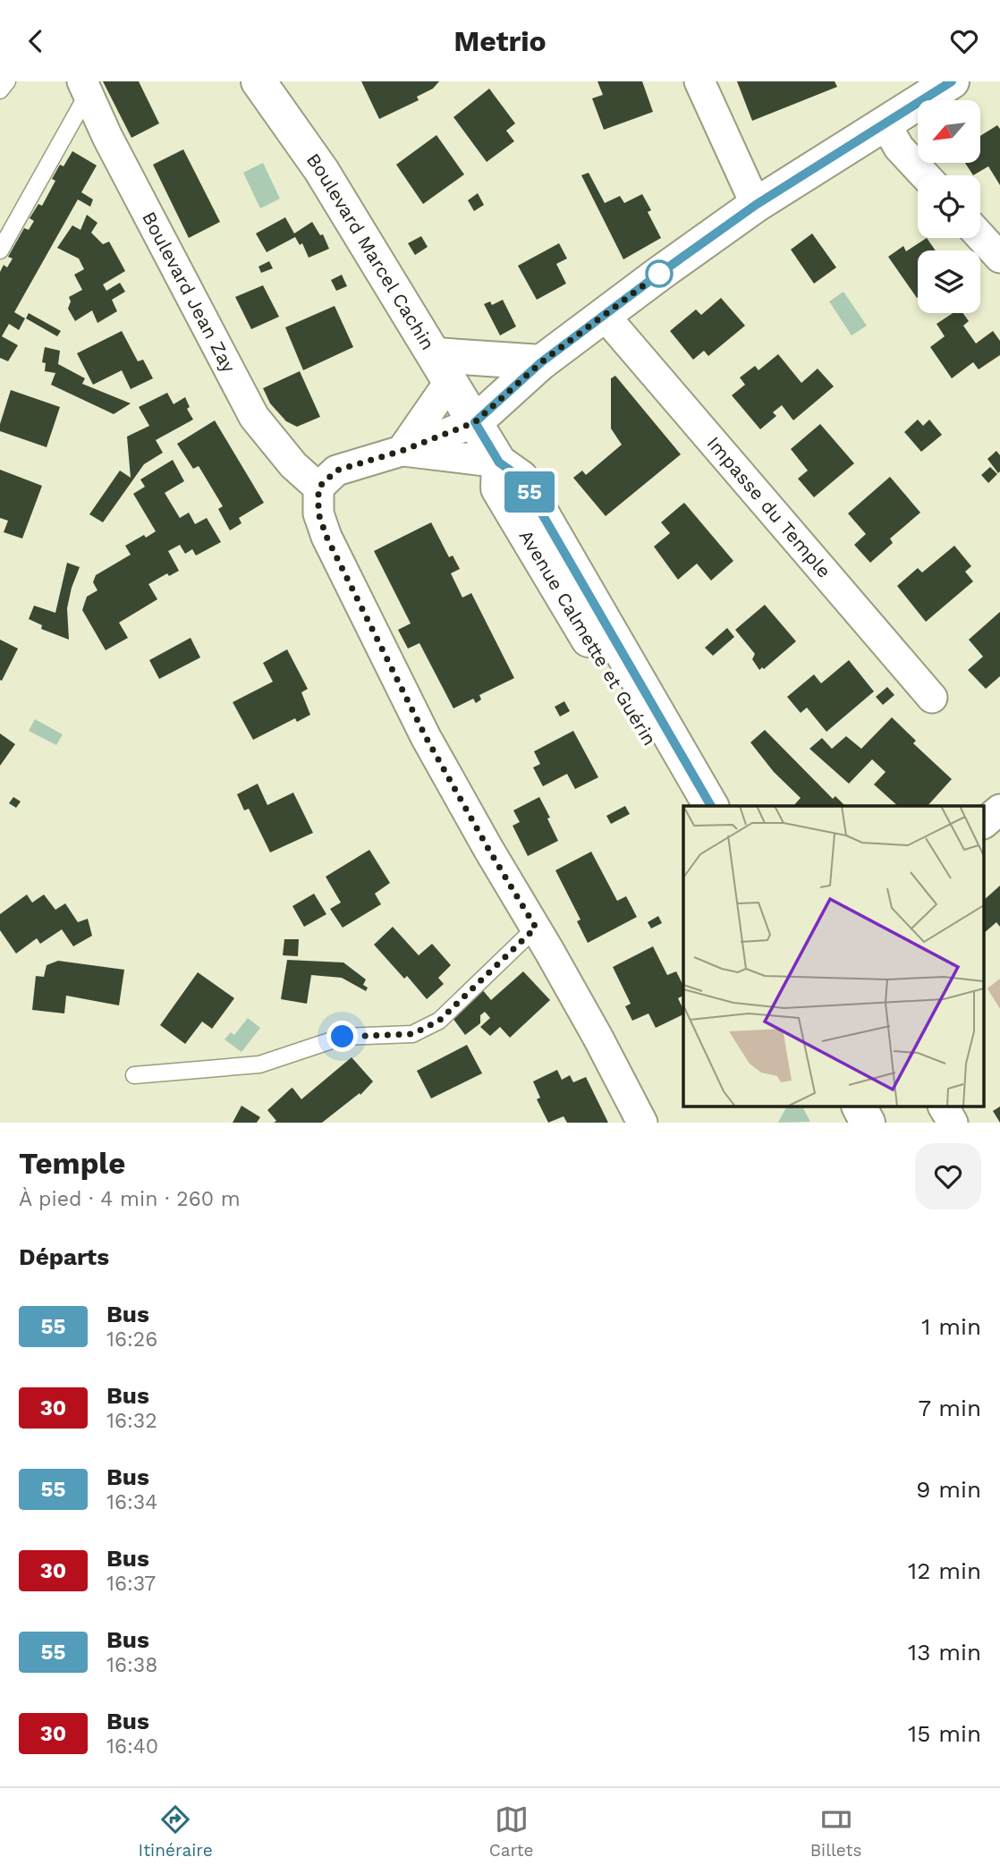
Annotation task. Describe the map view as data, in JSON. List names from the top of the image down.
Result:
{
  "streets": {
    "main road": ["Boulevard Marcel Cachin", "Avenue Calmette et Guérin"],
    "street": ["Boulevard Jean Zay", "Impasse du Temple"]
  },
  "crossings": [
    ["Boulevard Marcel Cachin", "Avenue Calmette et Guérin"]
  ],
  "lines": ["bus line 55"],
  "north": "bottom left",
  "page": {
    "header": "Metrio",
    "on_map": "55",
    "heading": [
      ["Temple", "À pied · 4 min · 260 m"],
      "Départs"
    ],
    "list": [
      {
        "mark": "55",
        "name": "Bus",
        "note": "16:26",
        "value": "1 min"
      },
      {
        "mark": "30",
        "name": "Bus",
        "note": "16:32",
        "value": "7 min"
      },
      {
        "mark": "55",
        "name": "Bus",
        "note": "16:34",
        "value": "9 min"
      },
      {
        "mark": "30",
        "name": "Bus",
        "note": "16:37",
        "value": "12 min"
      },
      {
        "mark": "55",
        "name": "Bus",
        "note": "16:38",
        "value": "13 min"
      },
      {
        "mark": "30",
        "name": "Bus",
        "note": "16:40",
        "value": "15 min"
      }
    ],
    "tabs": ["Itinéraire", "Carte", "Billets"]
  }
}
